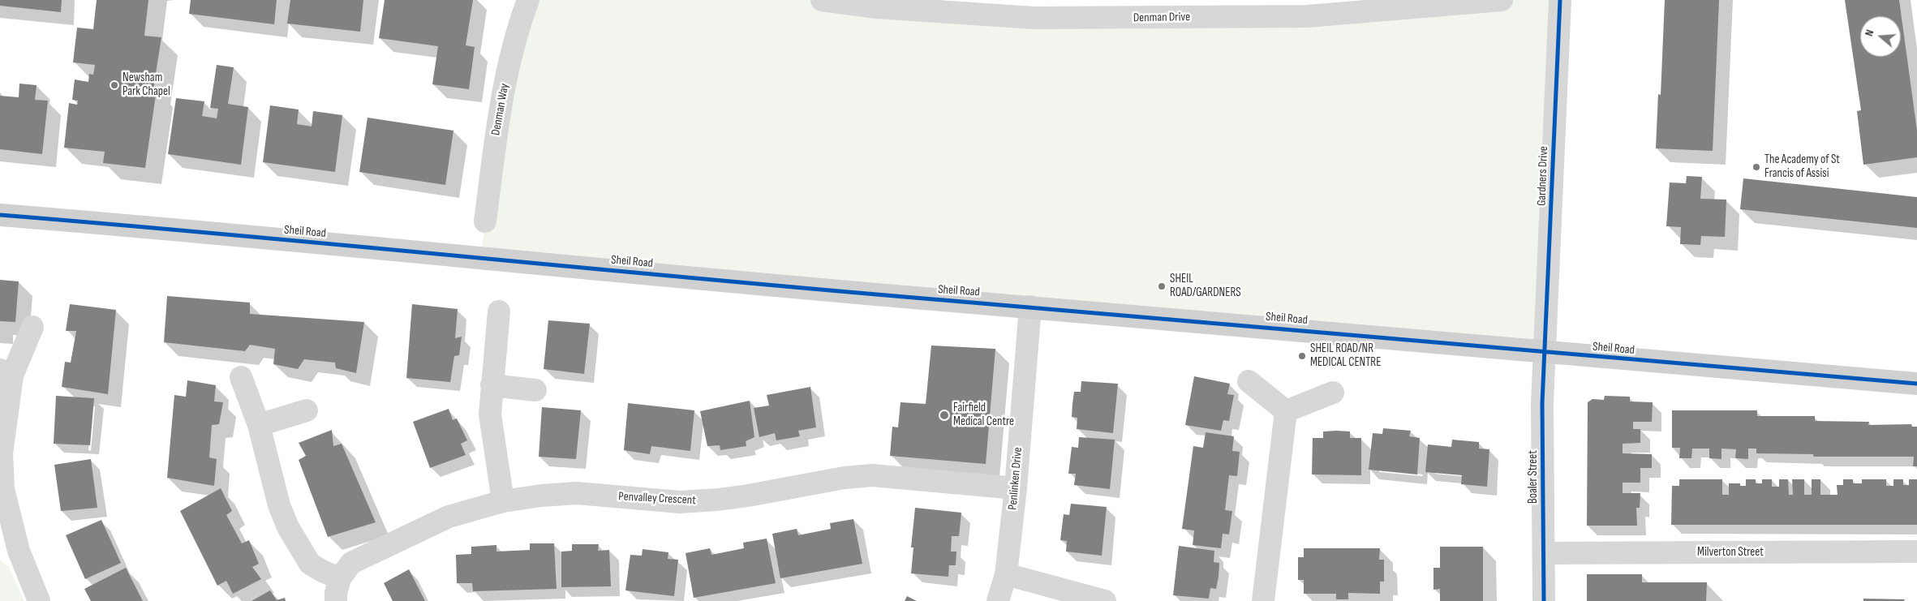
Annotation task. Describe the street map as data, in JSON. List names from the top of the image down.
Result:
{
  "streets": {
    "main road": ["Sheil Road"],
    "street": [
      "Denman Drive",
      "Denman Way",
      "Gardners Drive",
      "Boaler Street",
      "Penlinken Drive",
      "Penvalley Crescent",
      "Milverton Street"
    ]
  },
  "crossings": [
    ["Gardners Drive", "Sheil Road"],
    ["Gardners Drive", "Boaler Street"],
    ["Sheil Road", "Boaler Street"],
    ["Sheil Road", "Penlinken Drive"],
    ["Boaler Street", "Milverton Street"],
    ["Penlinken Drive", "Penvalley Crescent"]
  ],
  "places": [
    "Newsham Park Chapel",
    "The Academy of St Francis of Assisi",
    "SHEIL ROAD/GARDNERS",
    "SHEIL ROAD/NR MEDICAL CENTRE",
    "Fairfield Medical Centre"
  ],
  "north": "left"
}
